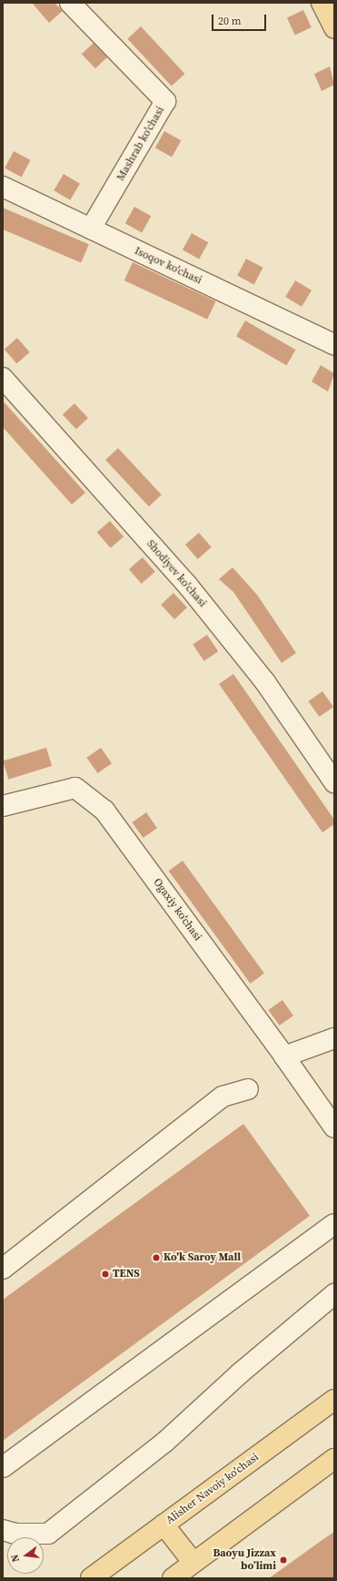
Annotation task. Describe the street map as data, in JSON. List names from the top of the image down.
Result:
{
  "streets": {
    "main road": ["Alisher Navoiy ko'chasi"],
    "street": [
      "Mashrab ko'chasi",
      "Isoqov ko'chasi",
      "Shodiyev ko'chasi",
      "Ogaxiy ko'chasi"
    ]
  },
  "crossings": [
    ["Mashrab ko'chasi", "Isoqov ko'chasi"]
  ],
  "places": ["Ko'k Saroy Mall", "TENS", "Baoyu Jizzax bo’limi"],
  "scale_bar": "20 m",
  "north": "left"
}
